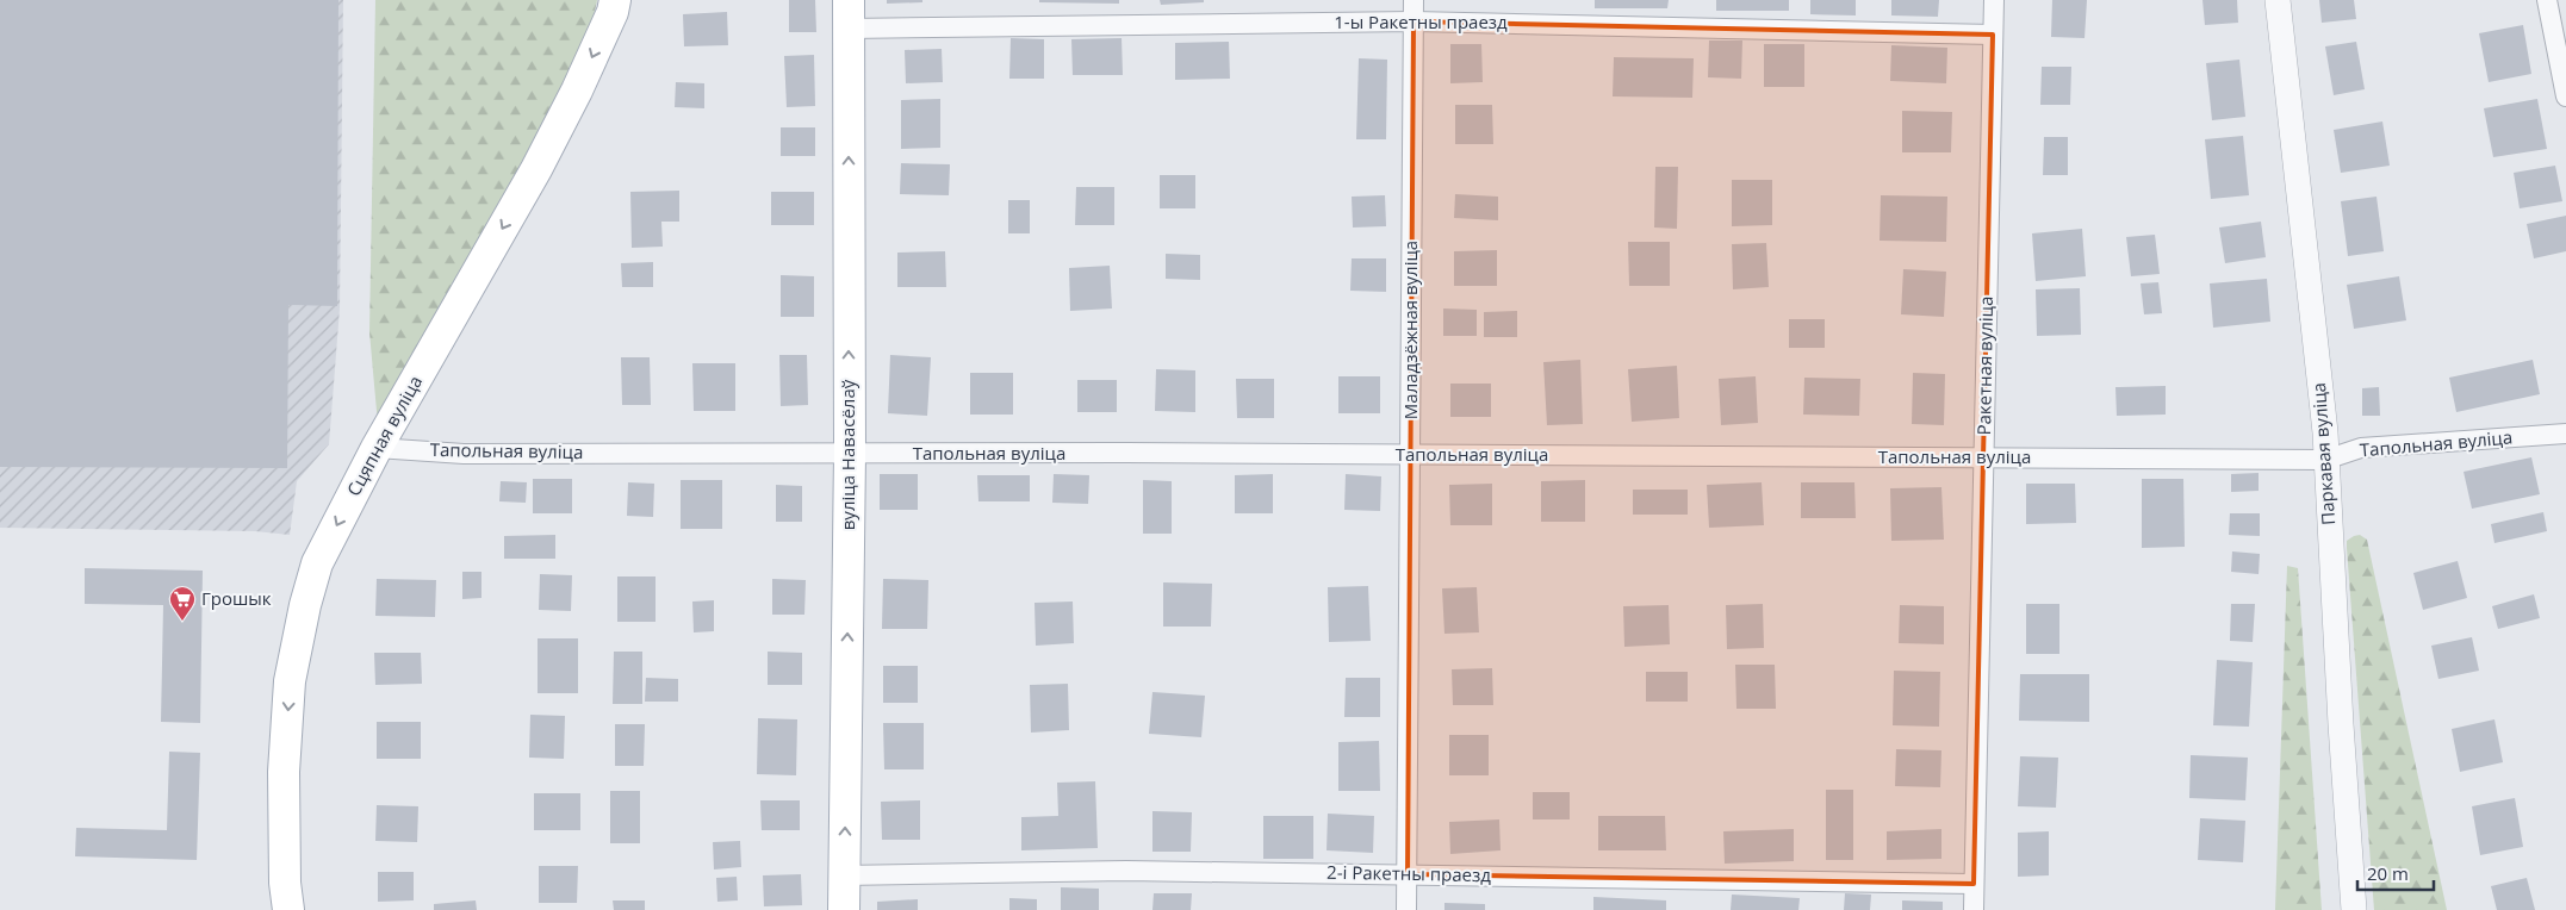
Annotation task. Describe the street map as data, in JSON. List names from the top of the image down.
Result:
{
  "streets": {
    "main road": ["Сцяпная вуліца", "вуліца Навасёлаў"],
    "street": [
      "1-ы Ракетны праезд",
      "Маладзёжная вуліца",
      "Ракетная вуліца",
      "Тапольная вуліца",
      "Паркавая вуліца",
      "2-і Ракетны праезд"
    ]
  },
  "crossings": [
    ["1-ы Ракетны праезд", "Маладзёжная вуліца"],
    ["1-ы Ракетны праезд", "Ракетная вуліца"],
    ["1-ы Ракетны праезд", "вуліца Навасёлаў"],
    ["Маладзёжная вуліца", "Тапольная вуліца"],
    ["Маладзёжная вуліца", "2-і Ракетны праезд"],
    ["Ракетная вуліца", "Тапольная вуліца"],
    ["Ракетная вуліца", "2-і Ракетны праезд"],
    ["Сцяпная вуліца", "Тапольная вуліца"],
    ["Тапольная вуліца", "Паркавая вуліца"],
    ["Тапольная вуліца", "вуліца Навасёлаў"],
    ["вуліца Навасёлаў", "2-і Ракетны праезд"]
  ],
  "one_way": ["Сцяпная вуліца", "вуліца Навасёлаў"],
  "places": {
    "supermarket": ["Грошык"]
  },
  "scale_bar": "20 m"
}
